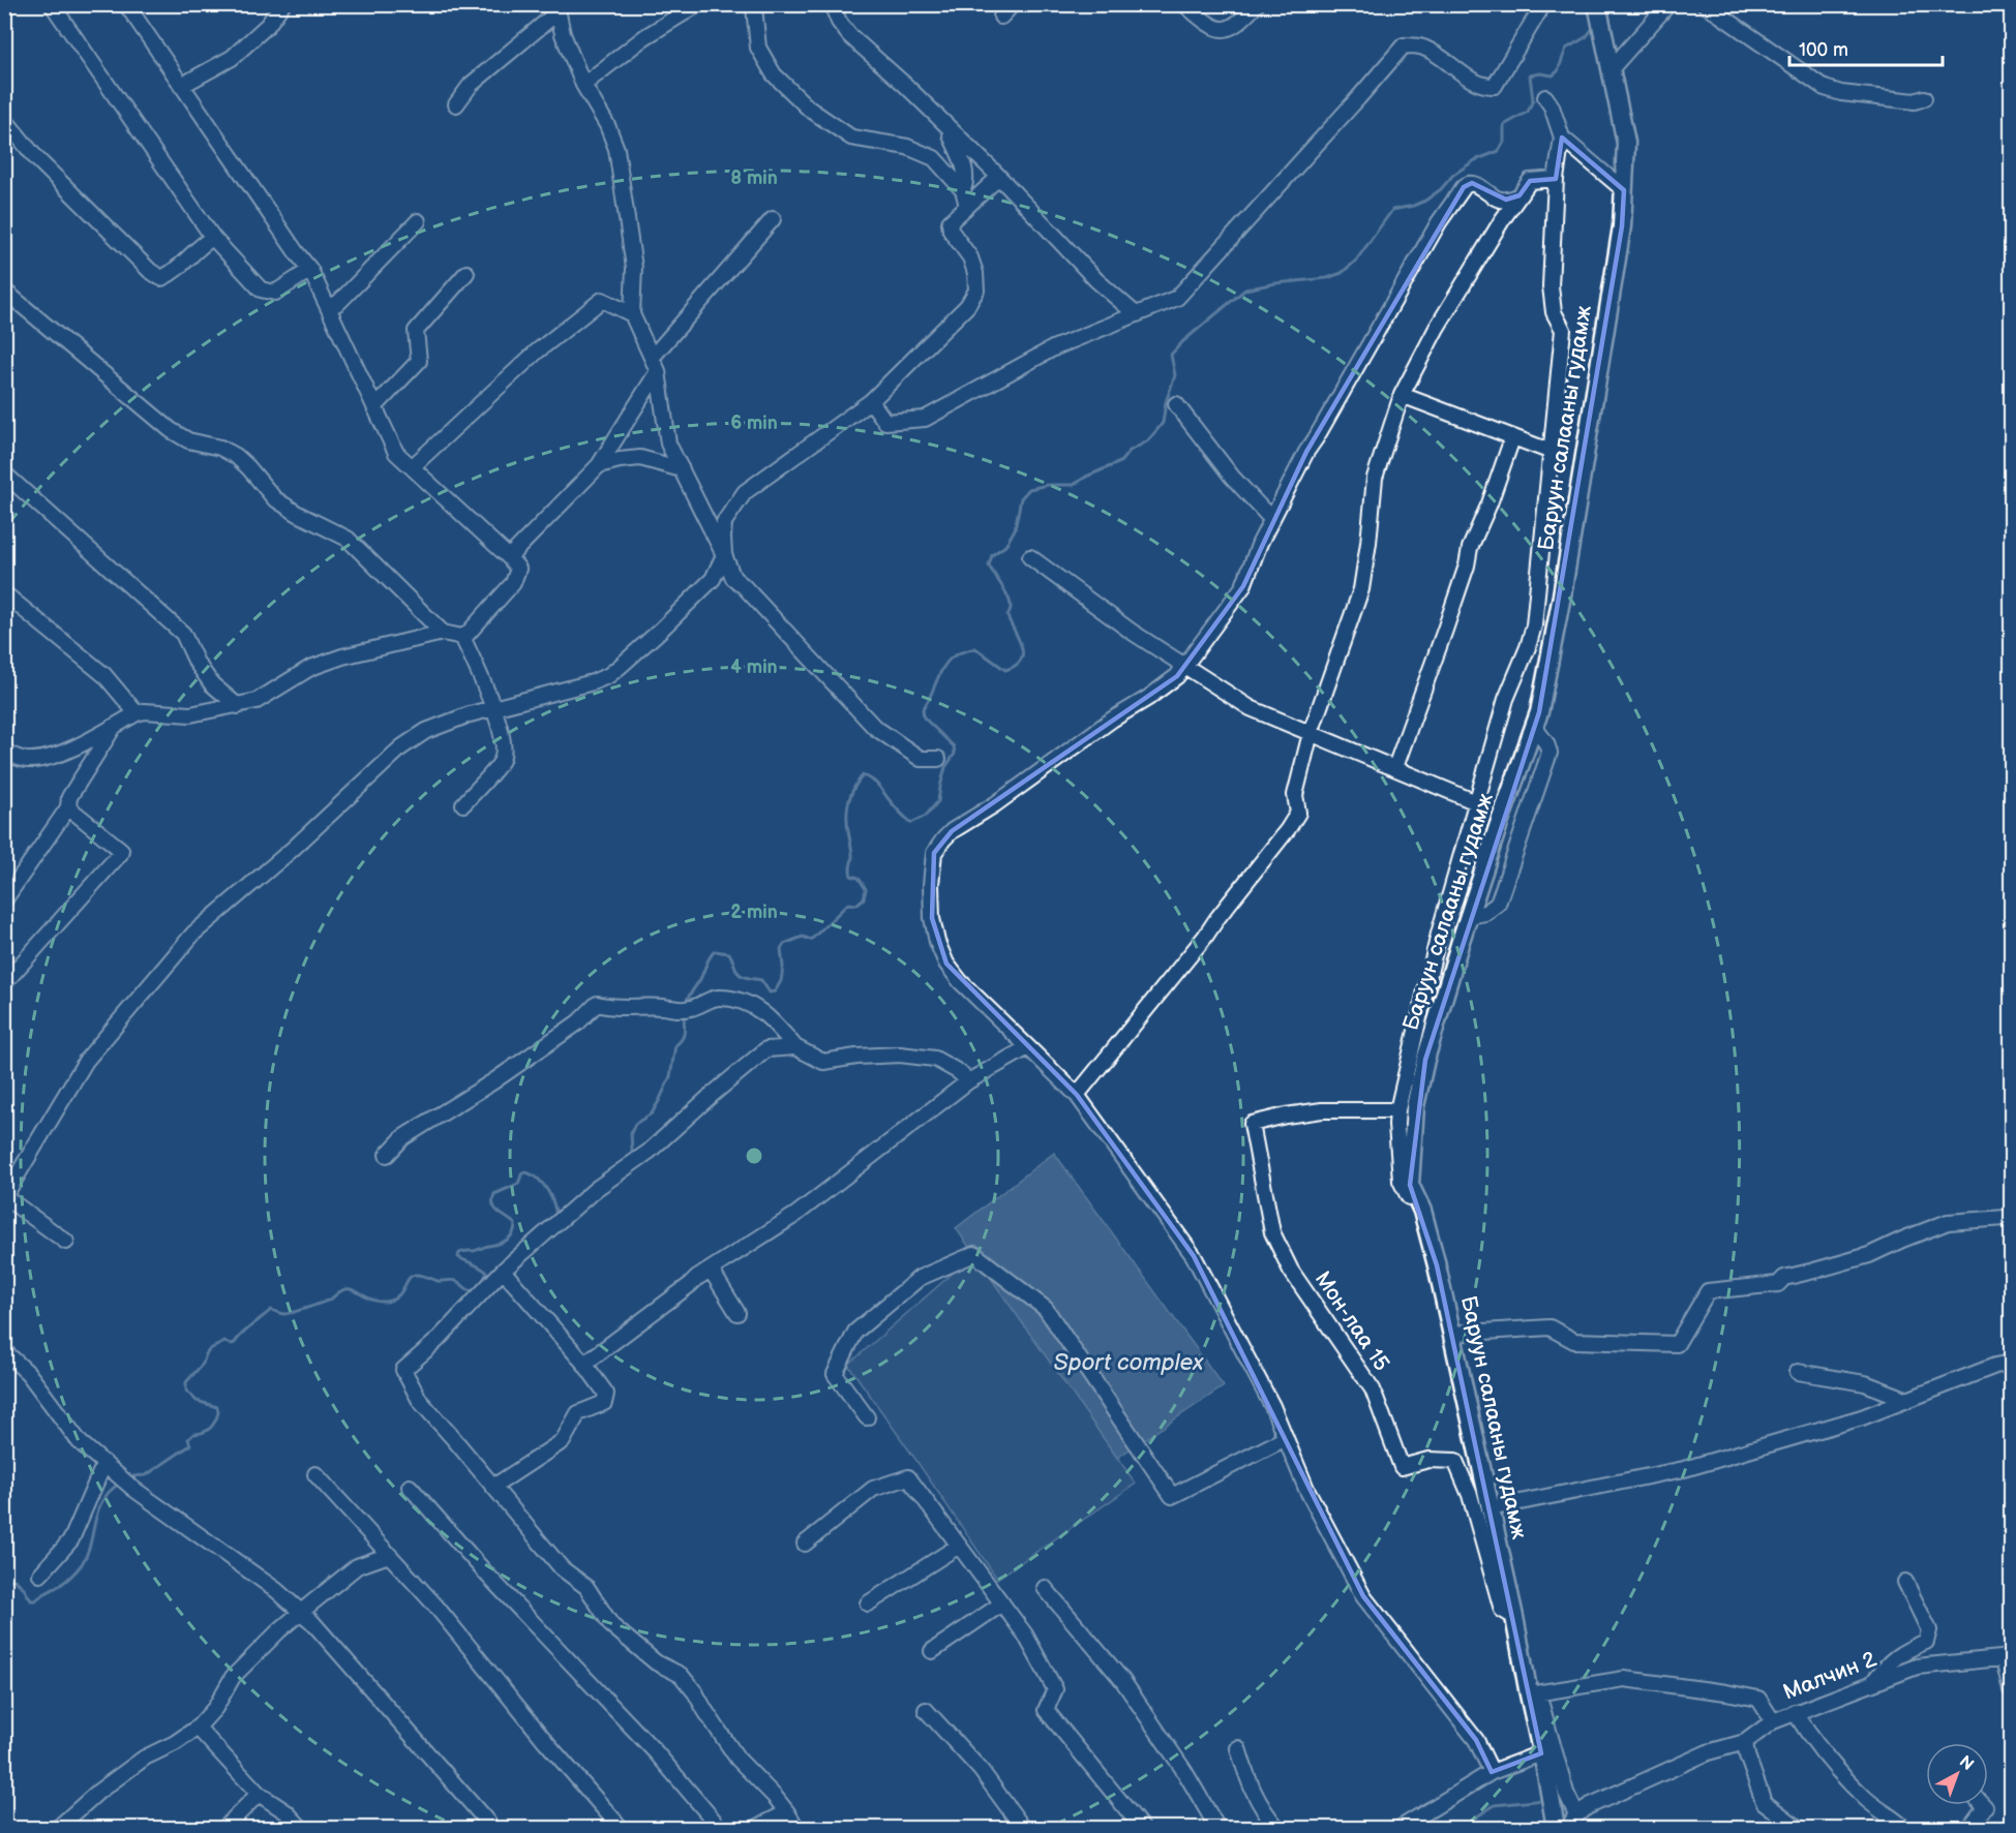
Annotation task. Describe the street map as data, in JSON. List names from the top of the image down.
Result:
{
  "streets": {
    "main road": ["Баруун салааны гудамж"],
    "street": ["Мон-лаа 15", "Малчин 2"]
  },
  "crossings": [
    ["Баруун салааны гудамж", "Мон-лаа 15"],
    ["Баруун салааны гудамж", "Малчин 2"]
  ],
  "water": ["Sport complex"],
  "scale_bar": "100 m",
  "north": "top right",
  "rings": [
    "8 min",
    "6 min",
    "4 min",
    "2 min"
  ]
}
